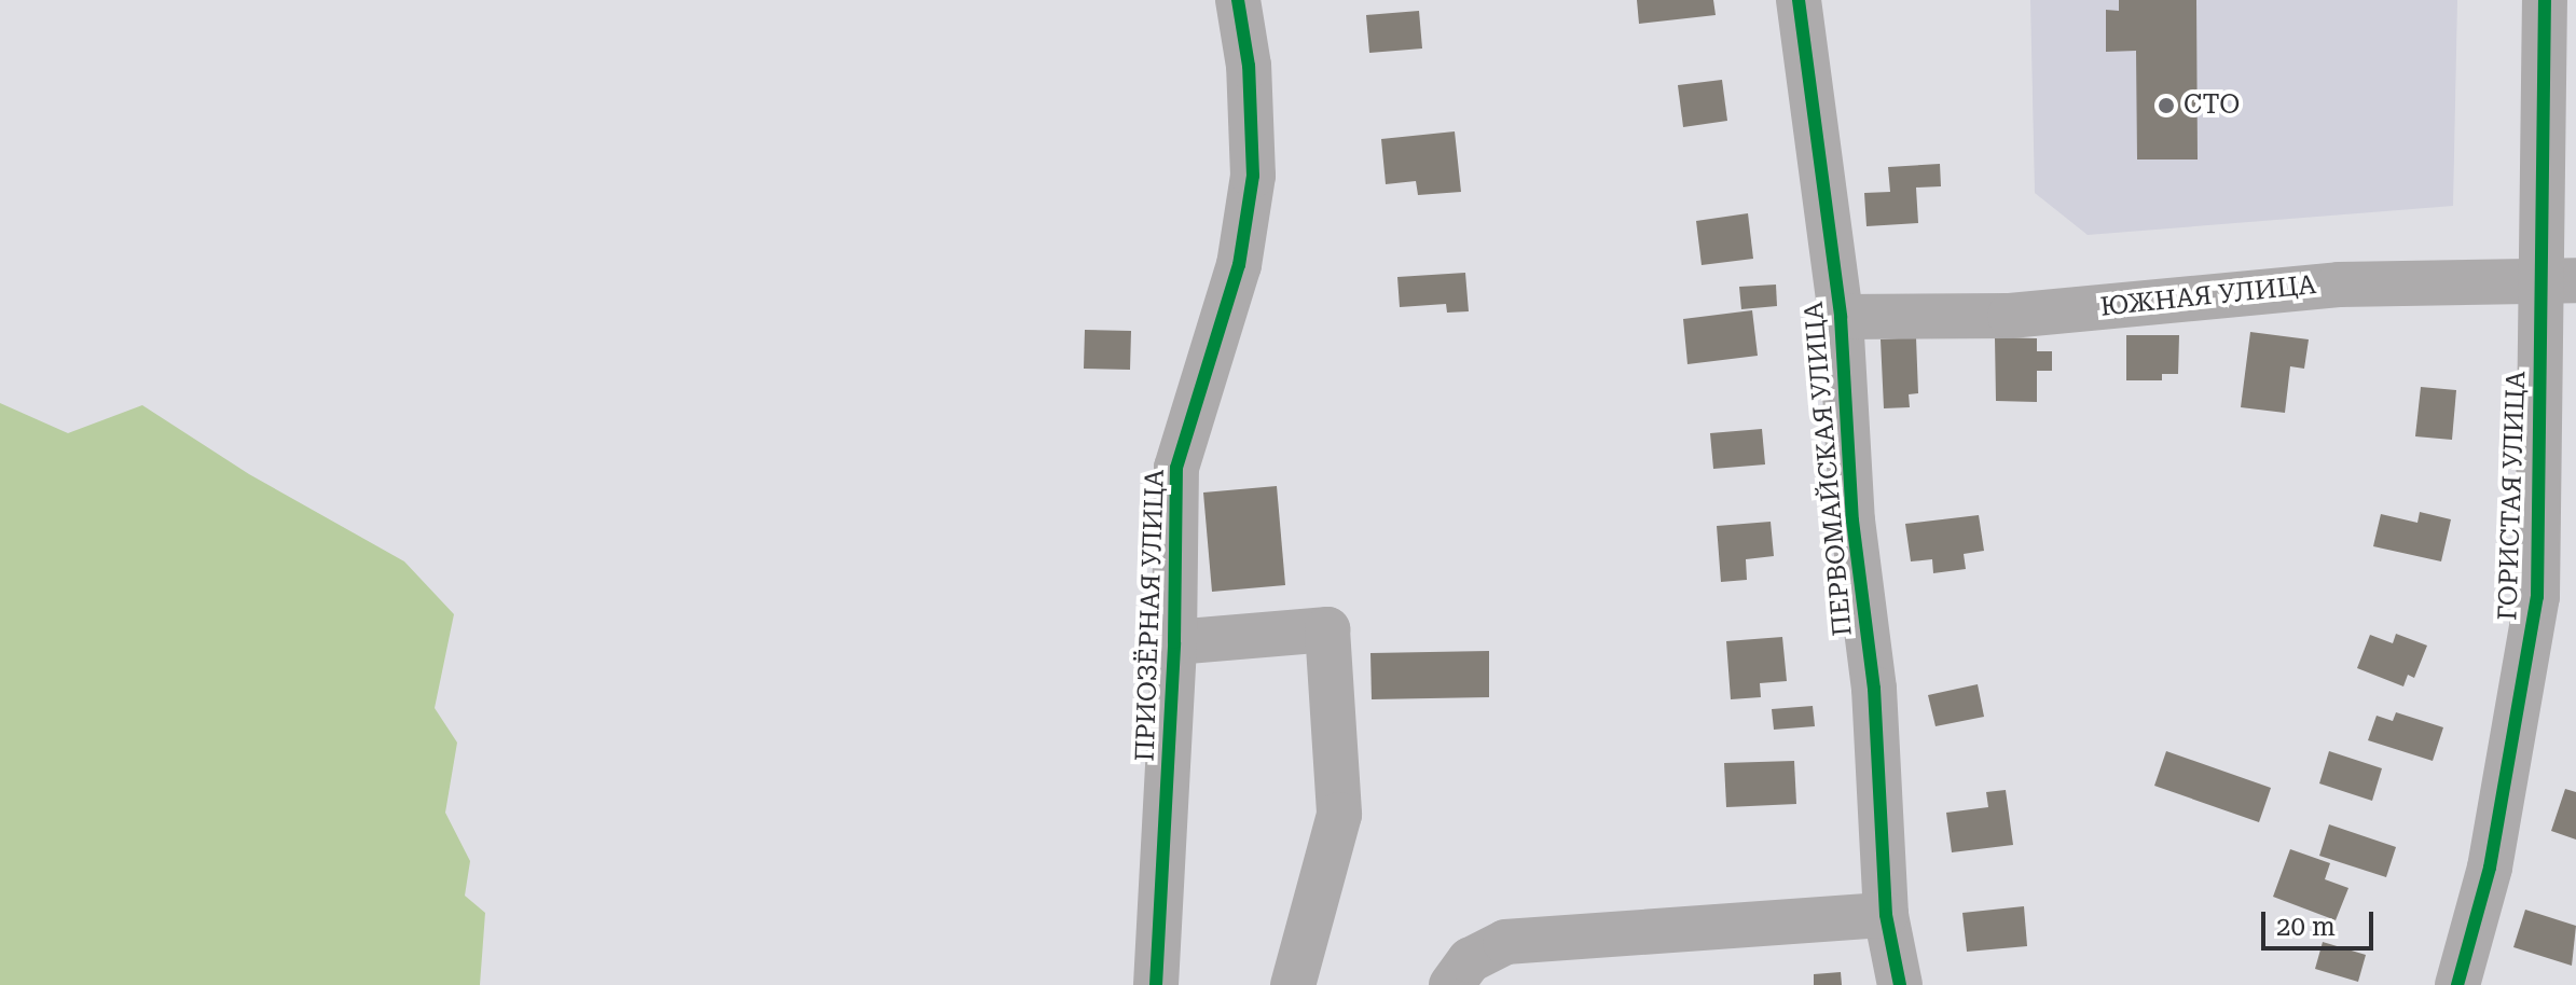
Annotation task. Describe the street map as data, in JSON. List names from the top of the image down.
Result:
{
  "streets": {
    "street": [
      "ЮЖНАЯ УЛИЦА",
      "ПЕРВОМАЙСКАЯ УЛИЦА",
      "ГОРИСТАЯ УЛИЦА",
      "ПРИОЗЁРНАЯ УЛИЦА"
    ]
  },
  "crossings": [
    ["ЮЖНАЯ УЛИЦА", "ПЕРВОМАЙСКАЯ УЛИЦА"],
    ["ЮЖНАЯ УЛИЦА", "ГОРИСТАЯ УЛИЦА"]
  ],
  "places": ["СТО"],
  "scale_bar": "20 m"
}
